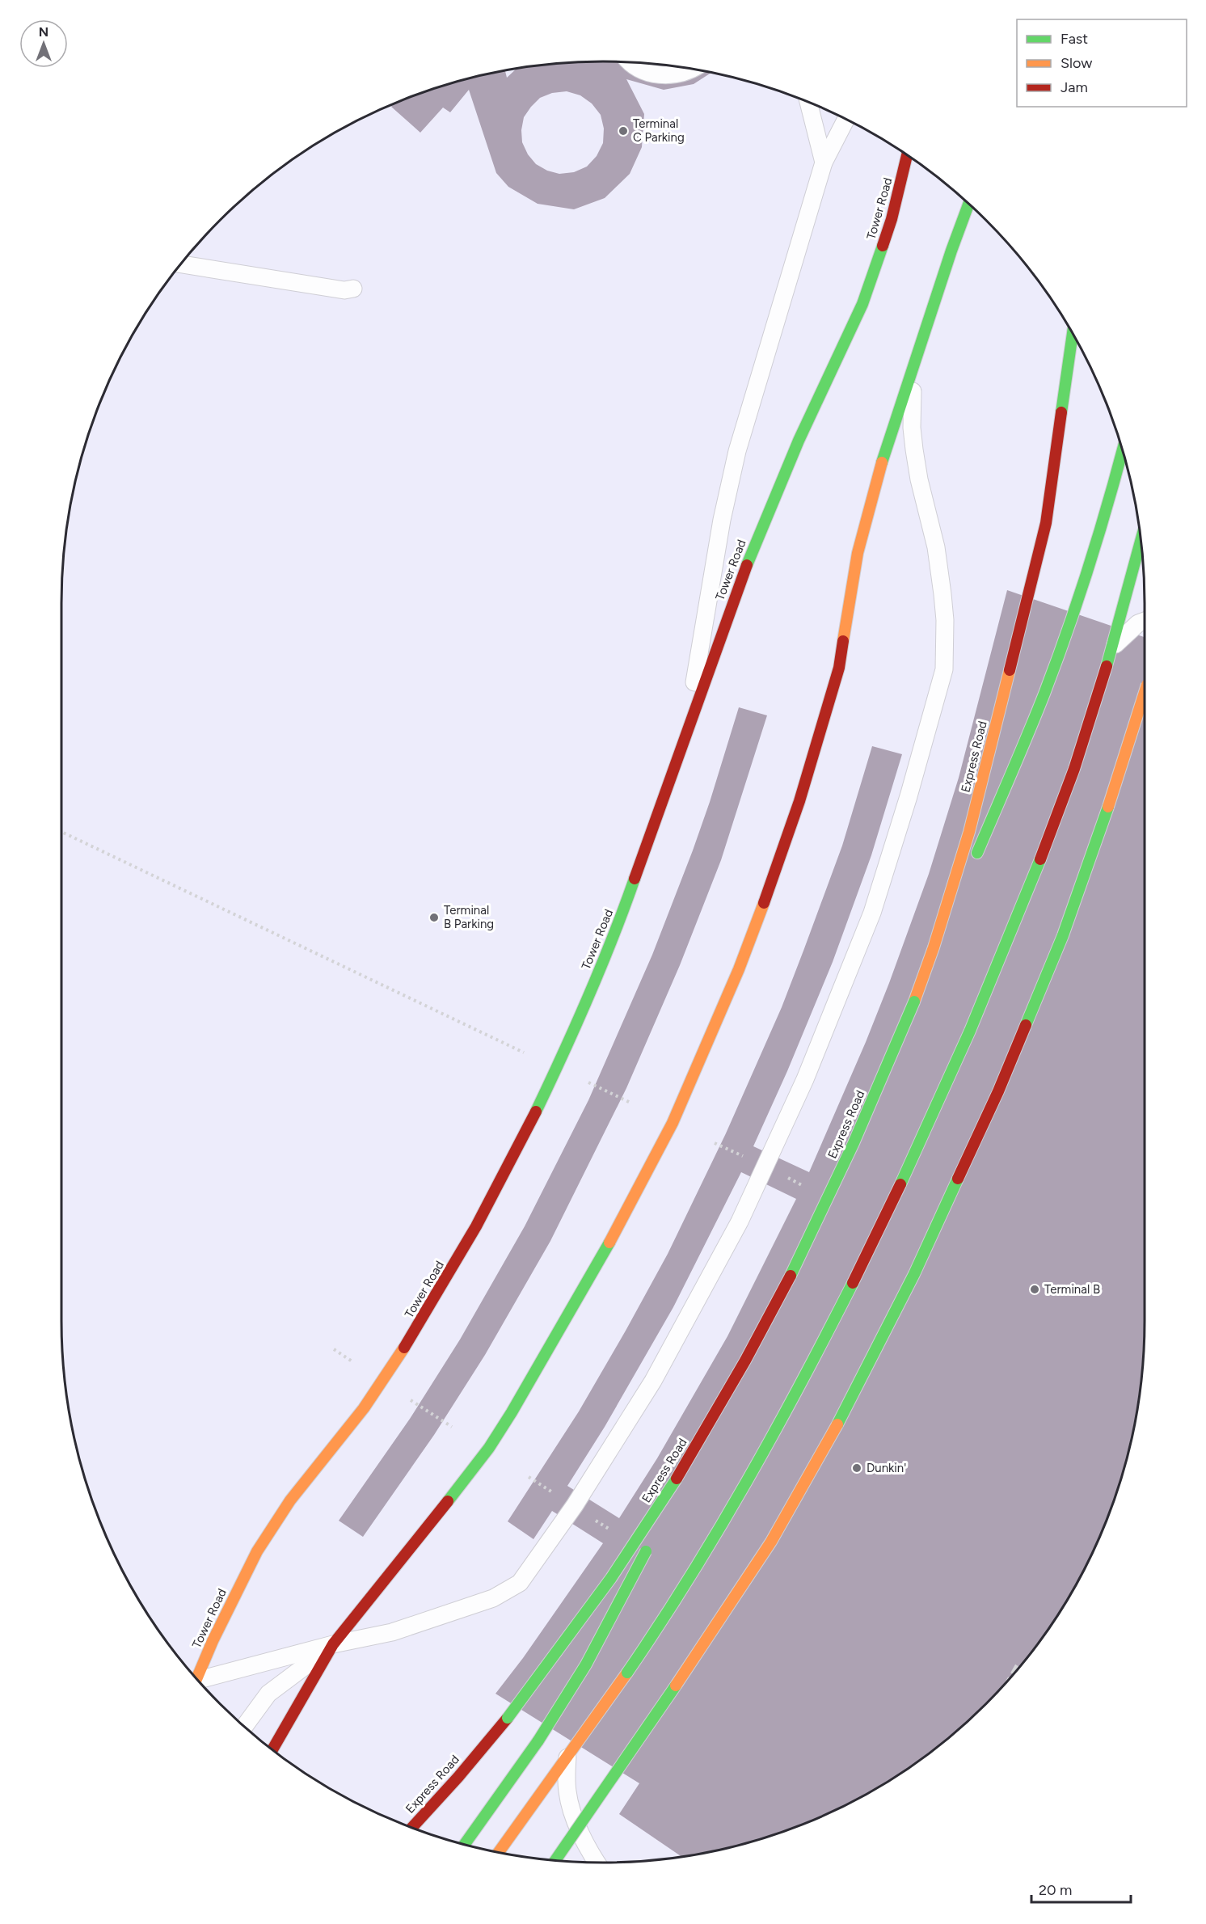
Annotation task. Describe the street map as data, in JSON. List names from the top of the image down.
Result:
{
  "streets": {
    "street": ["Tower Road", "Express Road"]
  },
  "places": [
    "Terminal C Parking",
    "Terminal B Parking",
    "Terminal B",
    "Dunkin'"
  ],
  "legend": ["Fast", "Slow", "Jam"],
  "scale_bar": "20 m",
  "north": "top"
}
